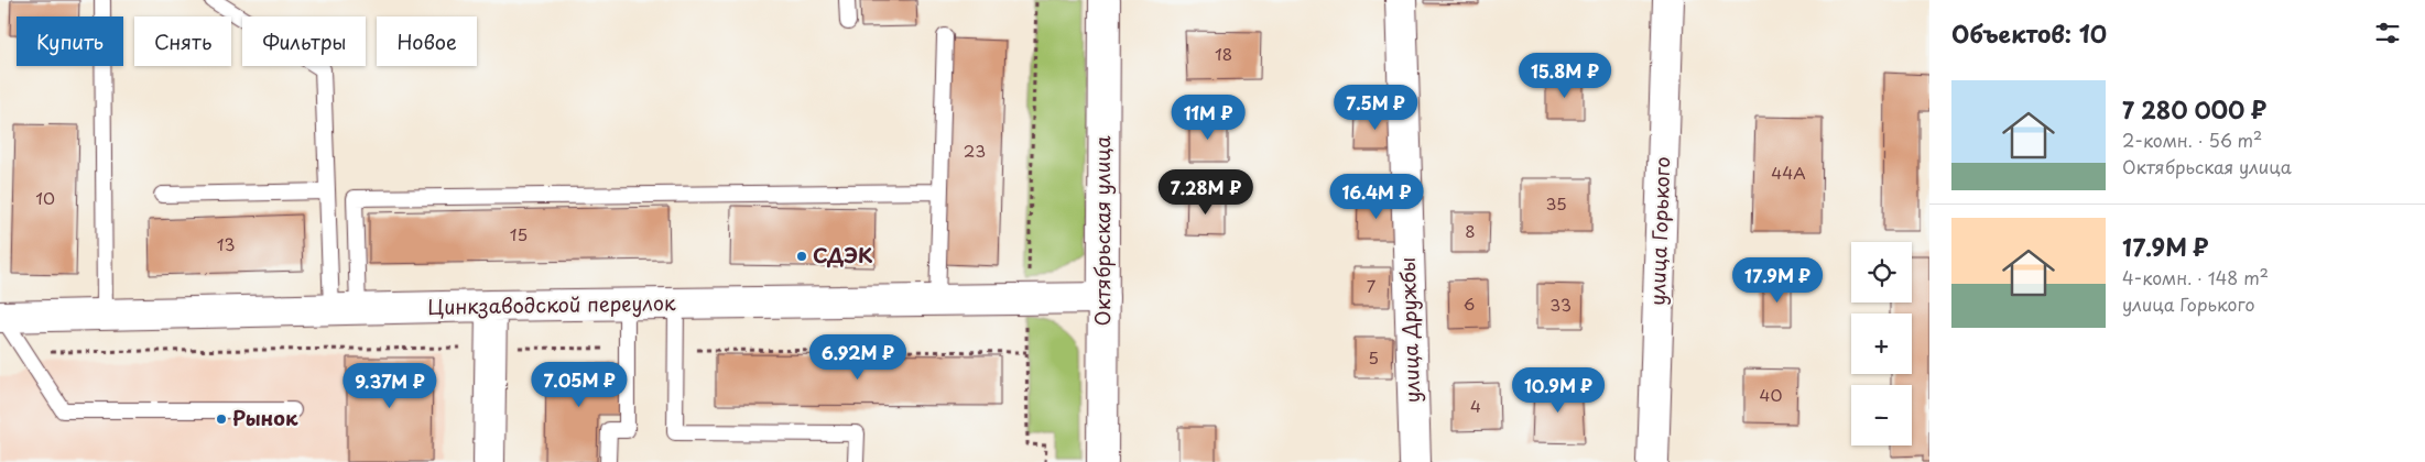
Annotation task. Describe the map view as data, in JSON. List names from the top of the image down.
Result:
{
  "streets": {
    "street": [
      "Октябрьская улица",
      "улица Горького",
      "Цинкзаводской переулок",
      "улица Дружбы"
    ]
  },
  "crossings": [
    ["Октябрьская улица", "Цинкзаводской переулок"]
  ],
  "places": ["СДЭК", "Рынок"],
  "house_numbers": [
    "18",
    "23",
    "44А",
    "10",
    "35",
    "8",
    "15",
    "13",
    "7",
    "6",
    "33",
    "5",
    "40",
    "4"
  ],
  "page": {
    "heading": "Объектов: 10",
    "chip": [
      "Купить",
      "Снять",
      "Фильтры",
      "Новое"
    ],
    "price": [
      "15.8M ₽",
      "7.5M ₽",
      "11M ₽",
      "7.28M ₽",
      "16.4M ₽",
      "17.9M ₽",
      "6.92M ₽",
      "7.05M ₽",
      "9.37M ₽",
      "10.9M ₽"
    ],
    "list": [
      {
        "name": "7 280 000 ₽",
        "note": "2-комн. · 56 m² · Октябрьская улица"
      },
      {
        "name": "17.9M ₽",
        "note": "4-комн. · 148 m² · улица Горького"
      }
    ],
    "map_buttons": ["+", "−"]
  }
}
